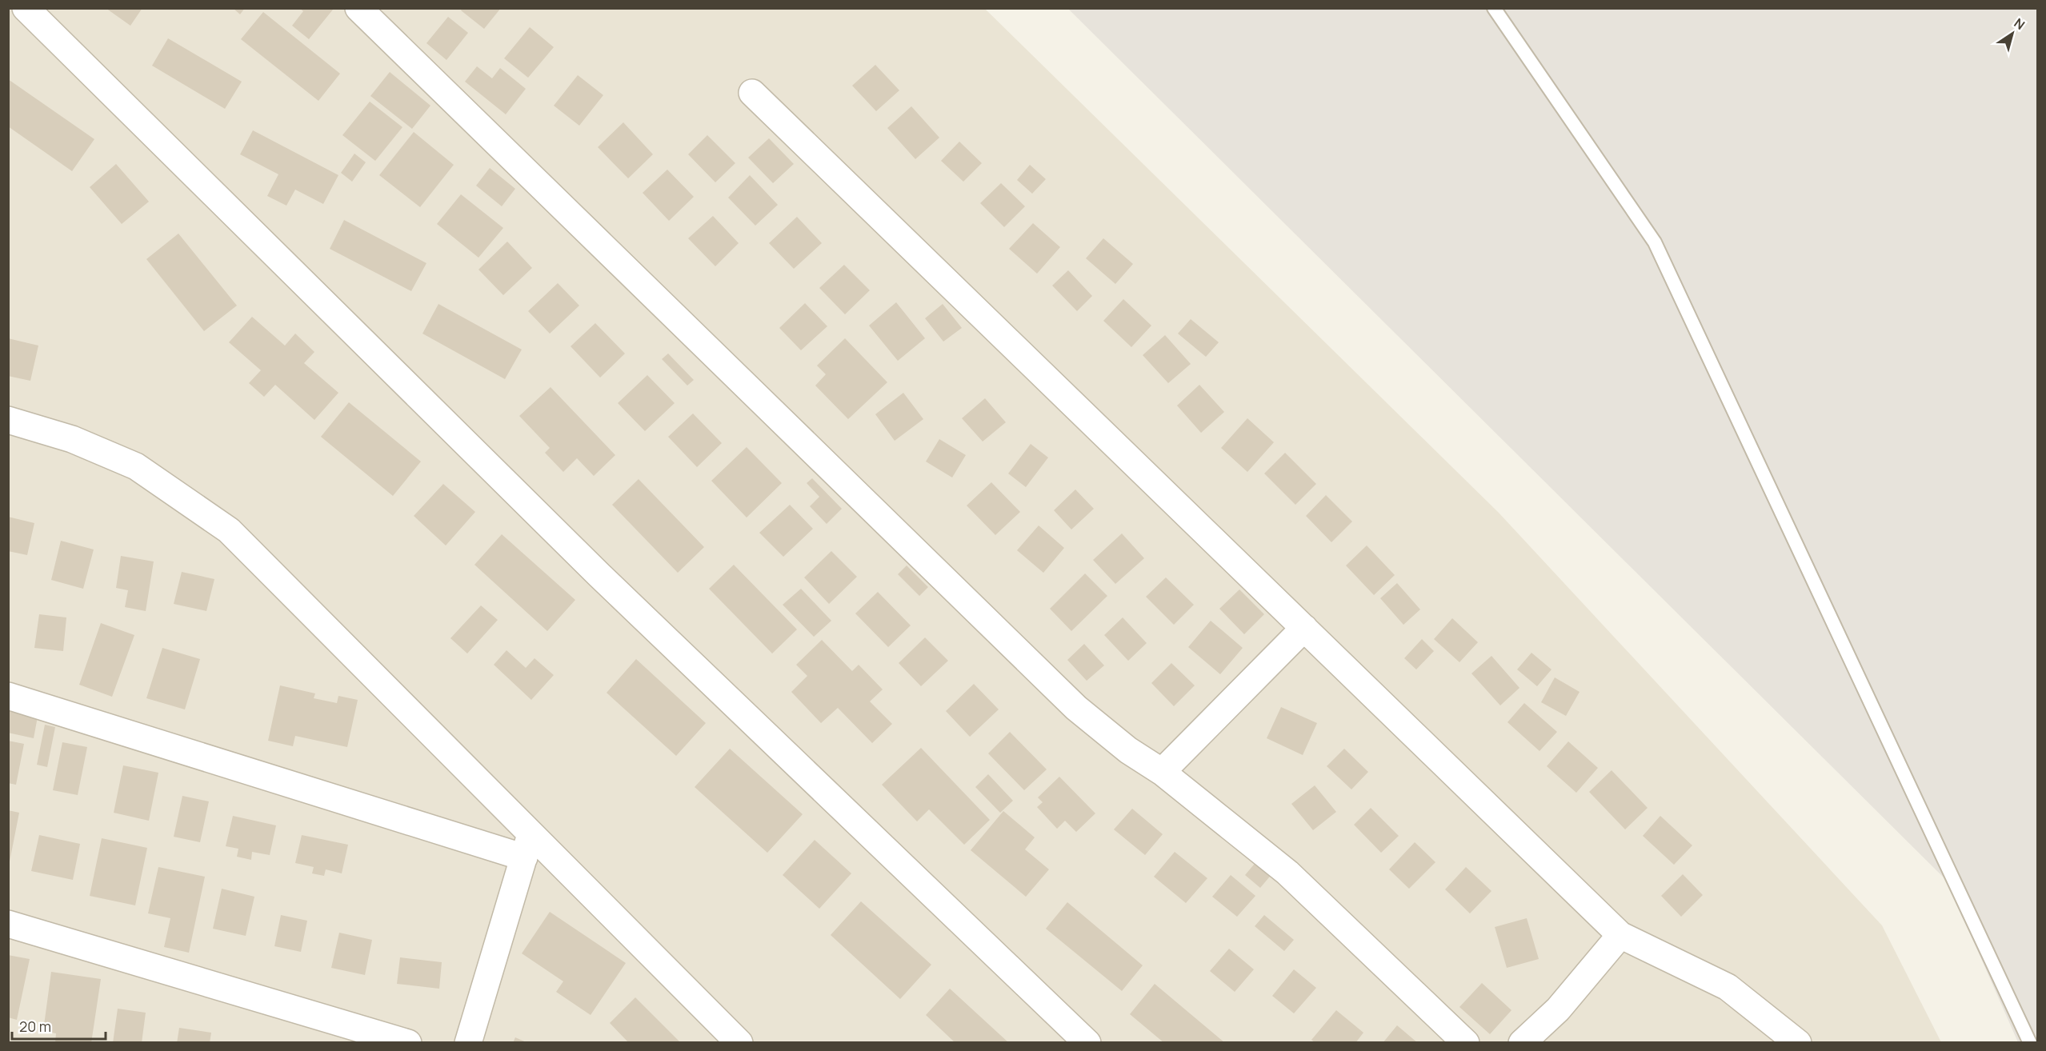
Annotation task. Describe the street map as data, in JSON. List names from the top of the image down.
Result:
{
  "scale_bar": "20 m",
  "north": "top right"
}
